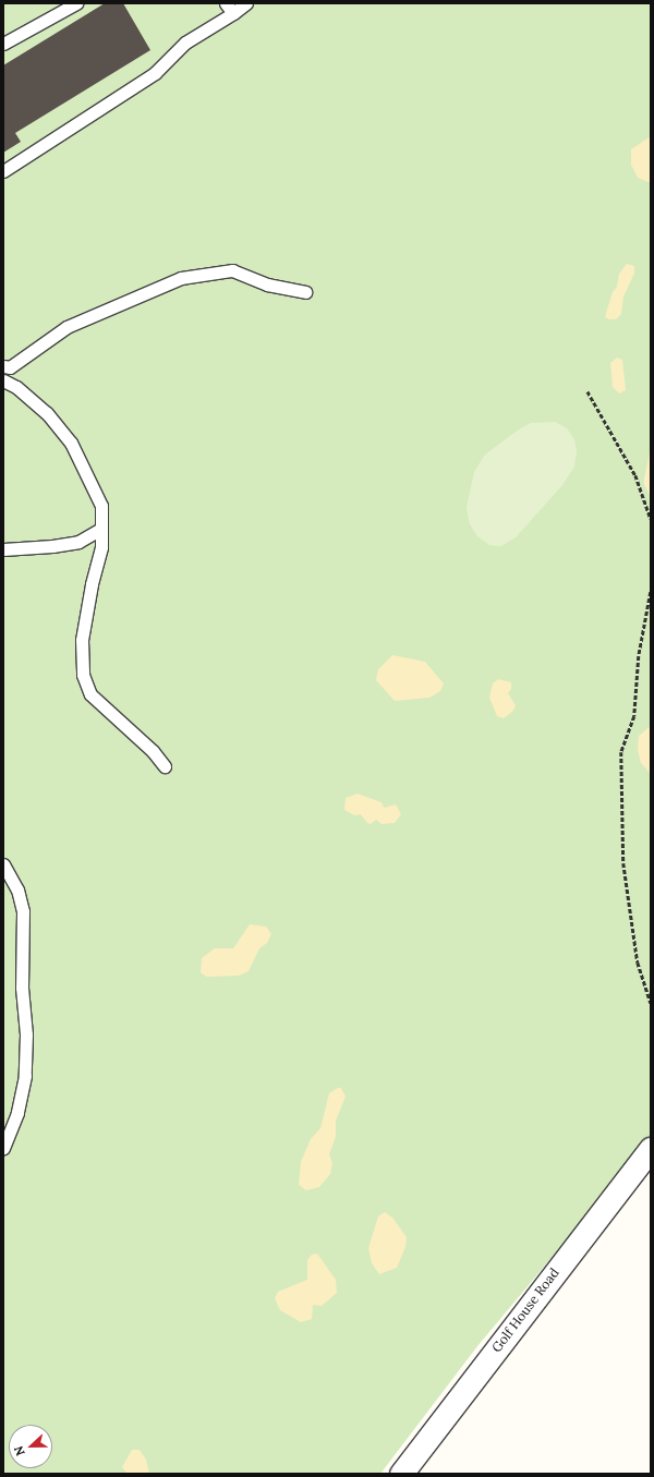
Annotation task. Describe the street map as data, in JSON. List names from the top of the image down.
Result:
{
  "streets": {
    "street": ["Golf House Road"]
  },
  "north": "left"
}
